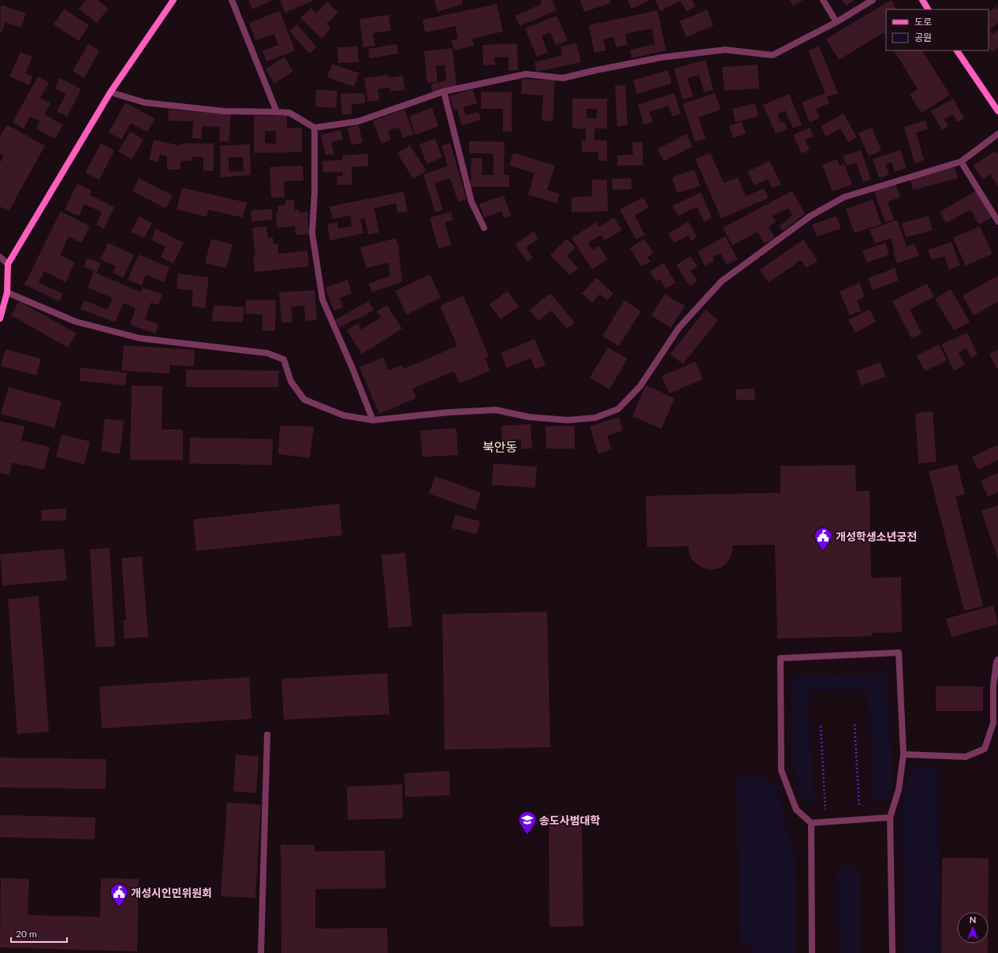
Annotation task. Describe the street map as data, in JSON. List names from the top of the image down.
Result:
{
  "districts": ["북안동"],
  "places": {
    "public building": ["개성학생소년궁전", "개성시인민위원회"],
    "school or university": ["송도사범대학"]
  },
  "legend": ["도로", "공원"],
  "scale_bar": "20 m",
  "north": "top"
}
